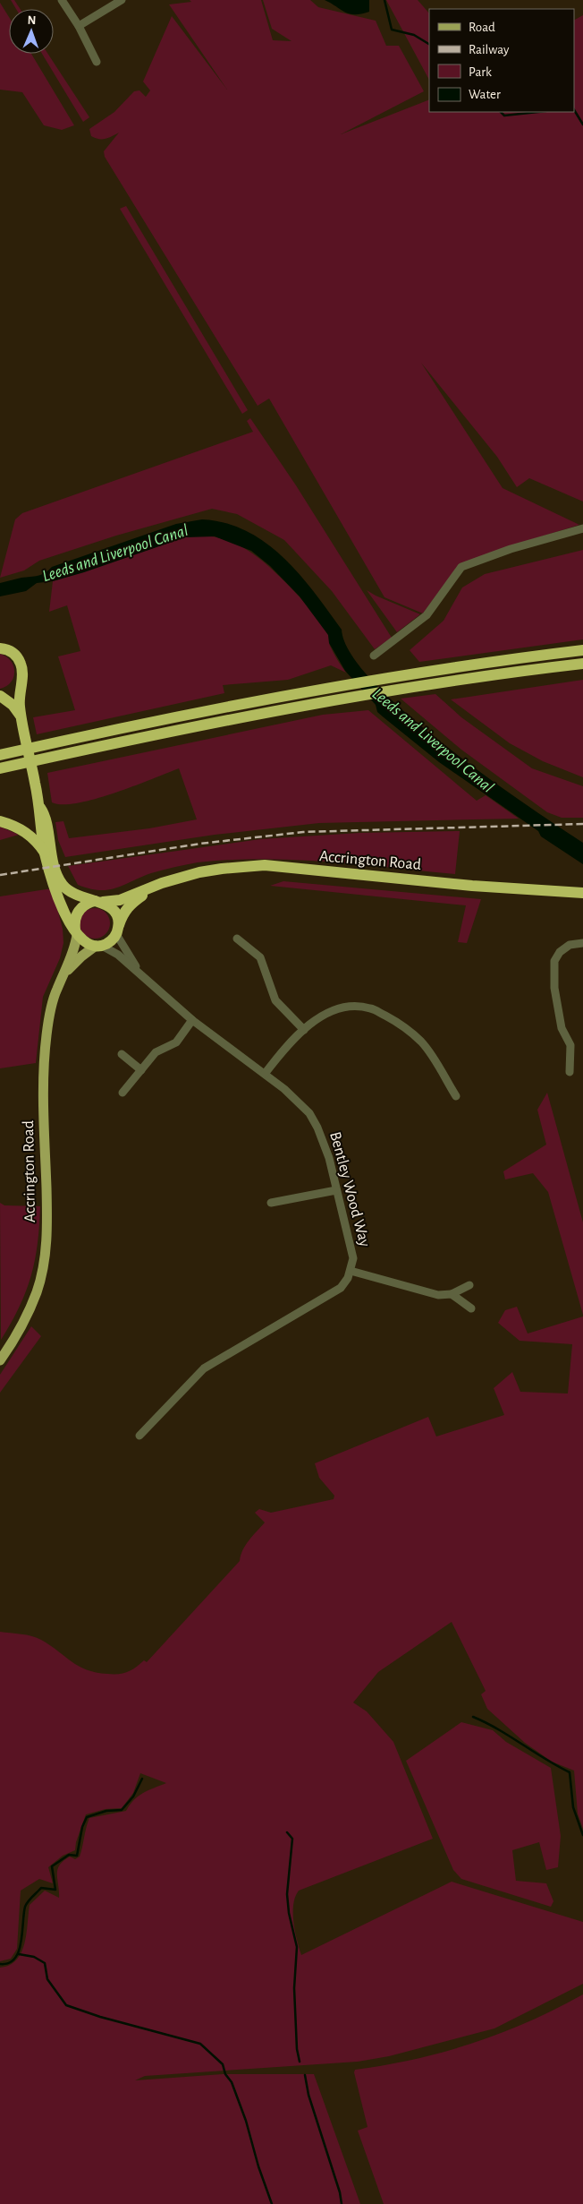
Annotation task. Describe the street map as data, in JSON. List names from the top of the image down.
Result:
{
  "streets": {
    "highway": ["Accrington Road"],
    "street": ["Bentley Wood Way"]
  },
  "crossings": [
    ["Accrington Road", "Bentley Wood Way"]
  ],
  "water": ["Leeds and Liverpool Canal"],
  "legend": [
    "Road",
    "Railway",
    "Park",
    "Water"
  ],
  "north": "top"
}
